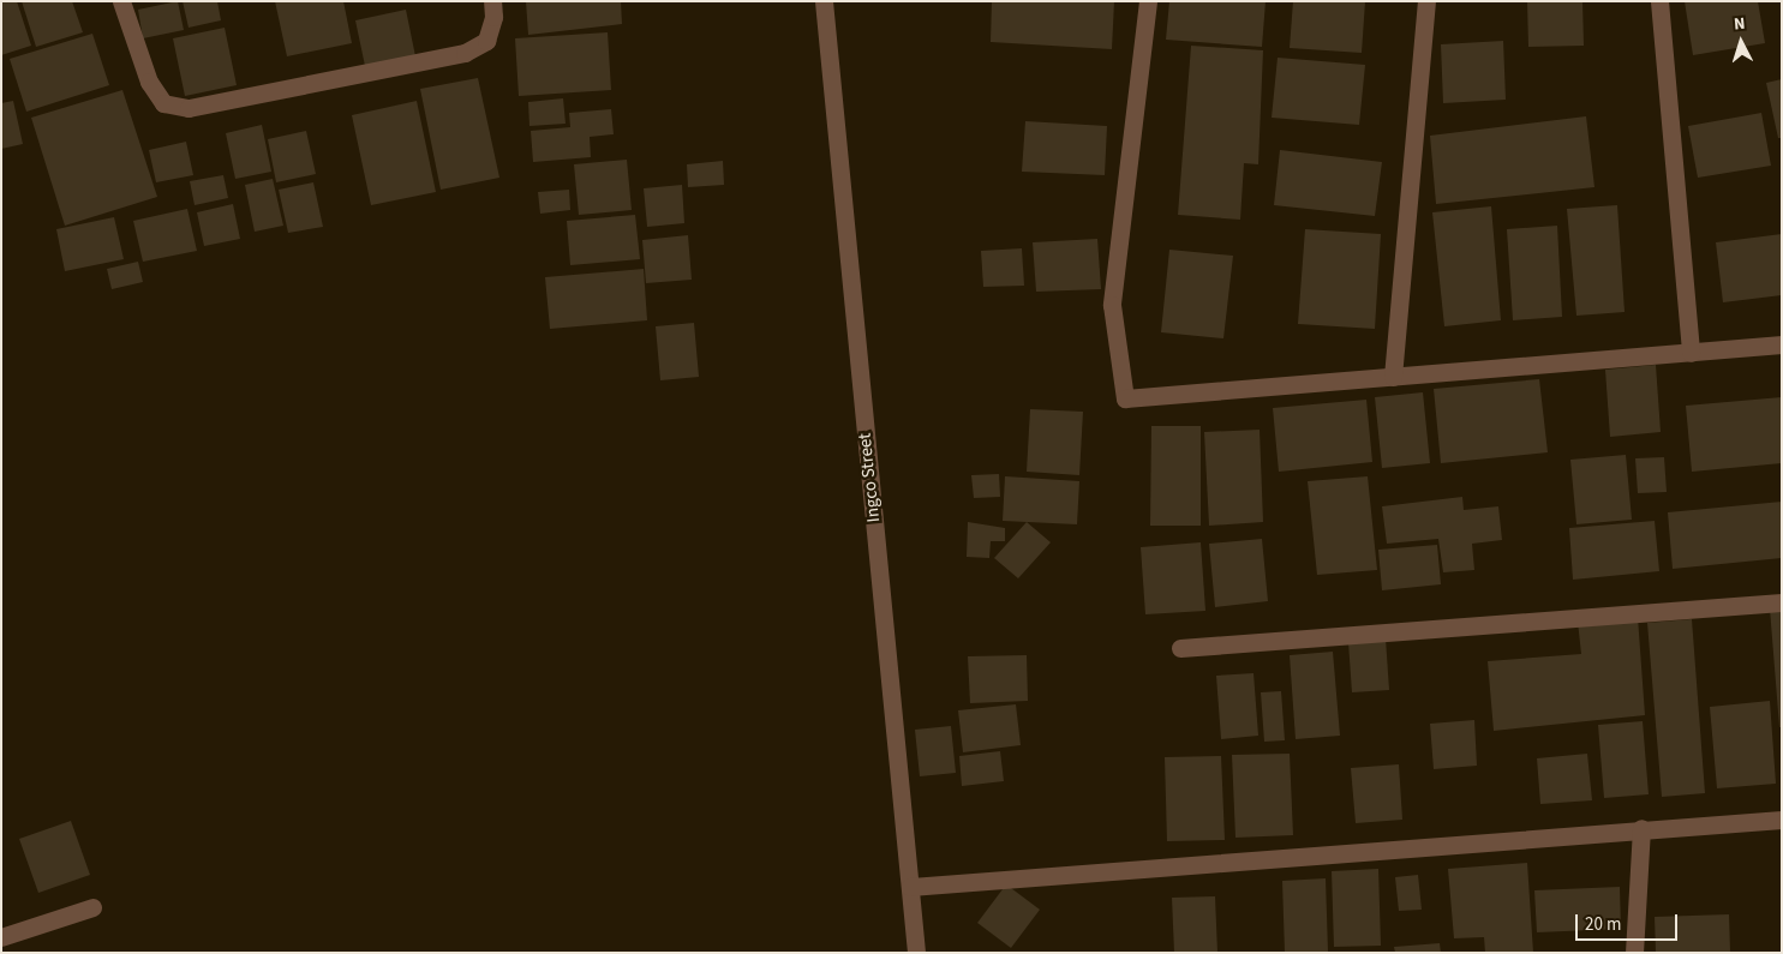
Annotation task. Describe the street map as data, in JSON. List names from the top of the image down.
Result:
{
  "streets": {
    "street": ["Ingco Street"]
  },
  "scale_bar": "20 m",
  "north": "top"
}
